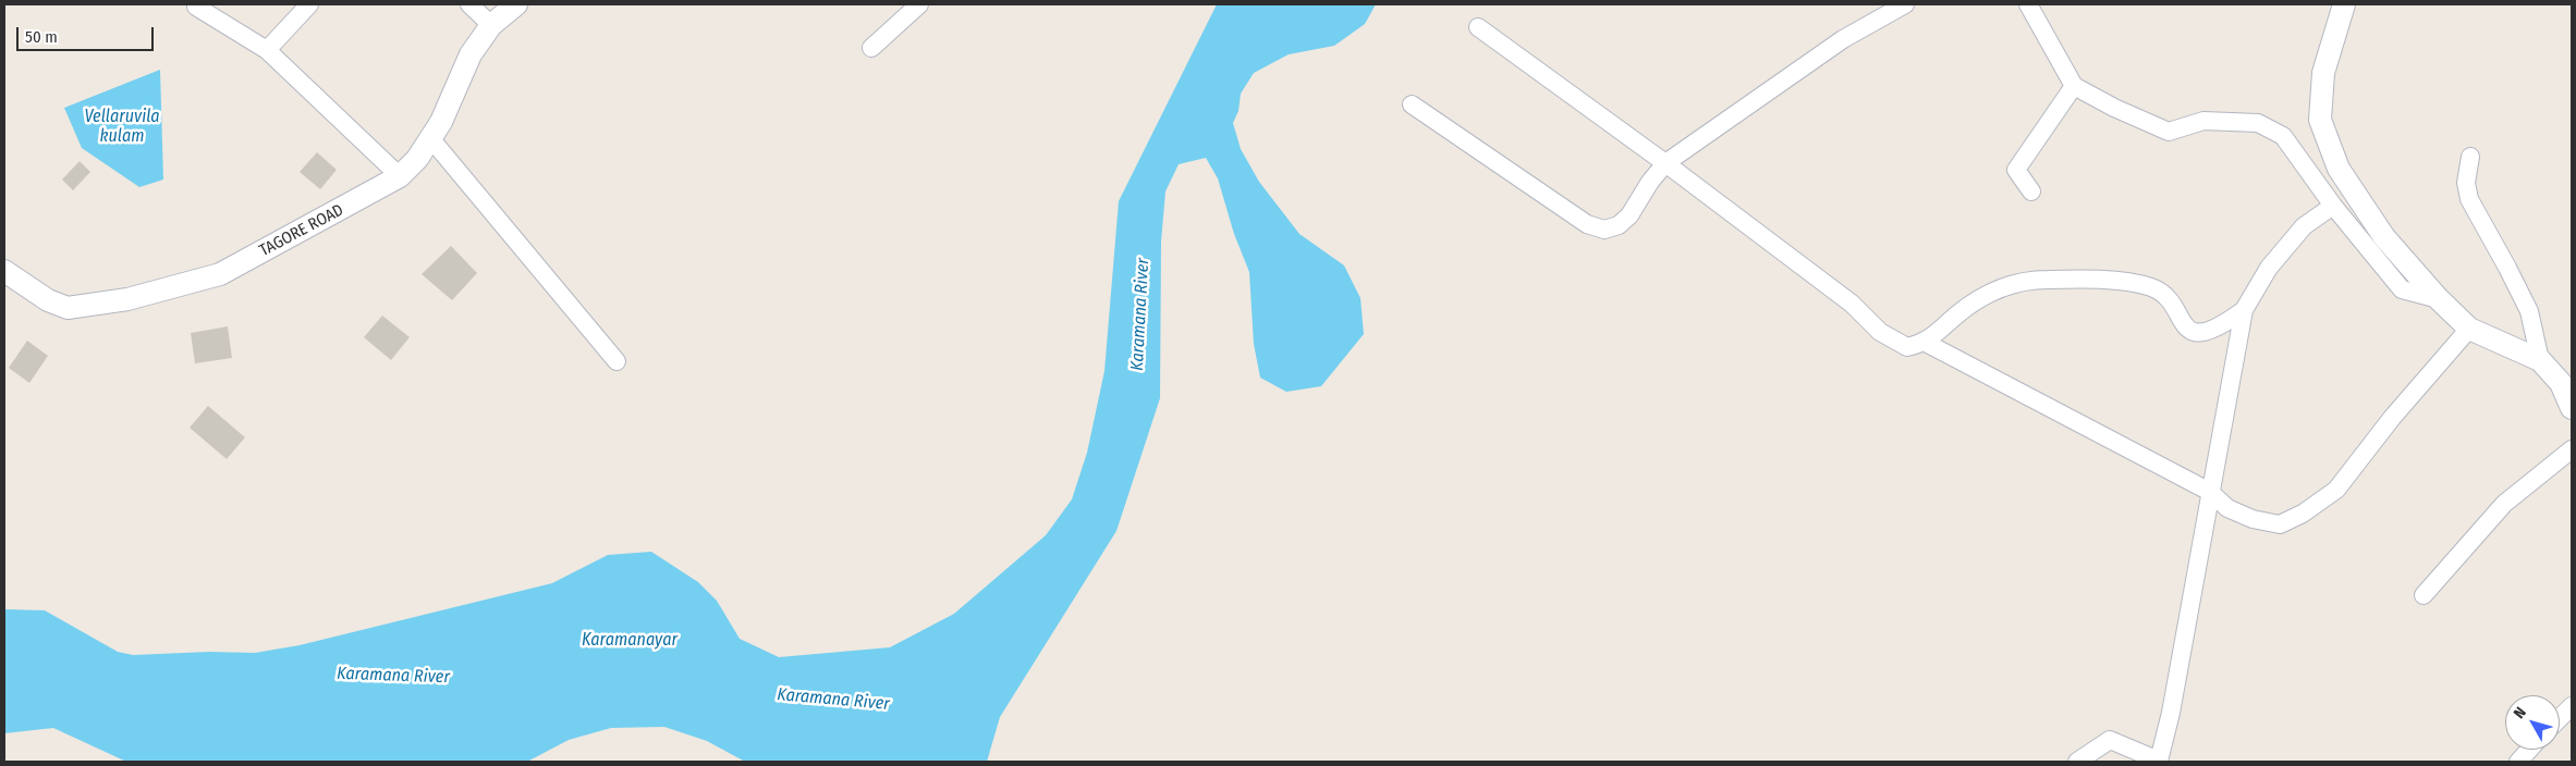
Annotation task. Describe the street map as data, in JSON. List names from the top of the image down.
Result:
{
  "streets": {
    "street": ["TAGORE ROAD"]
  },
  "water": ["Vellaruvila kulam", "Karamana River", "Karamanayar"],
  "scale_bar": "50 m",
  "north": "top left"
}
